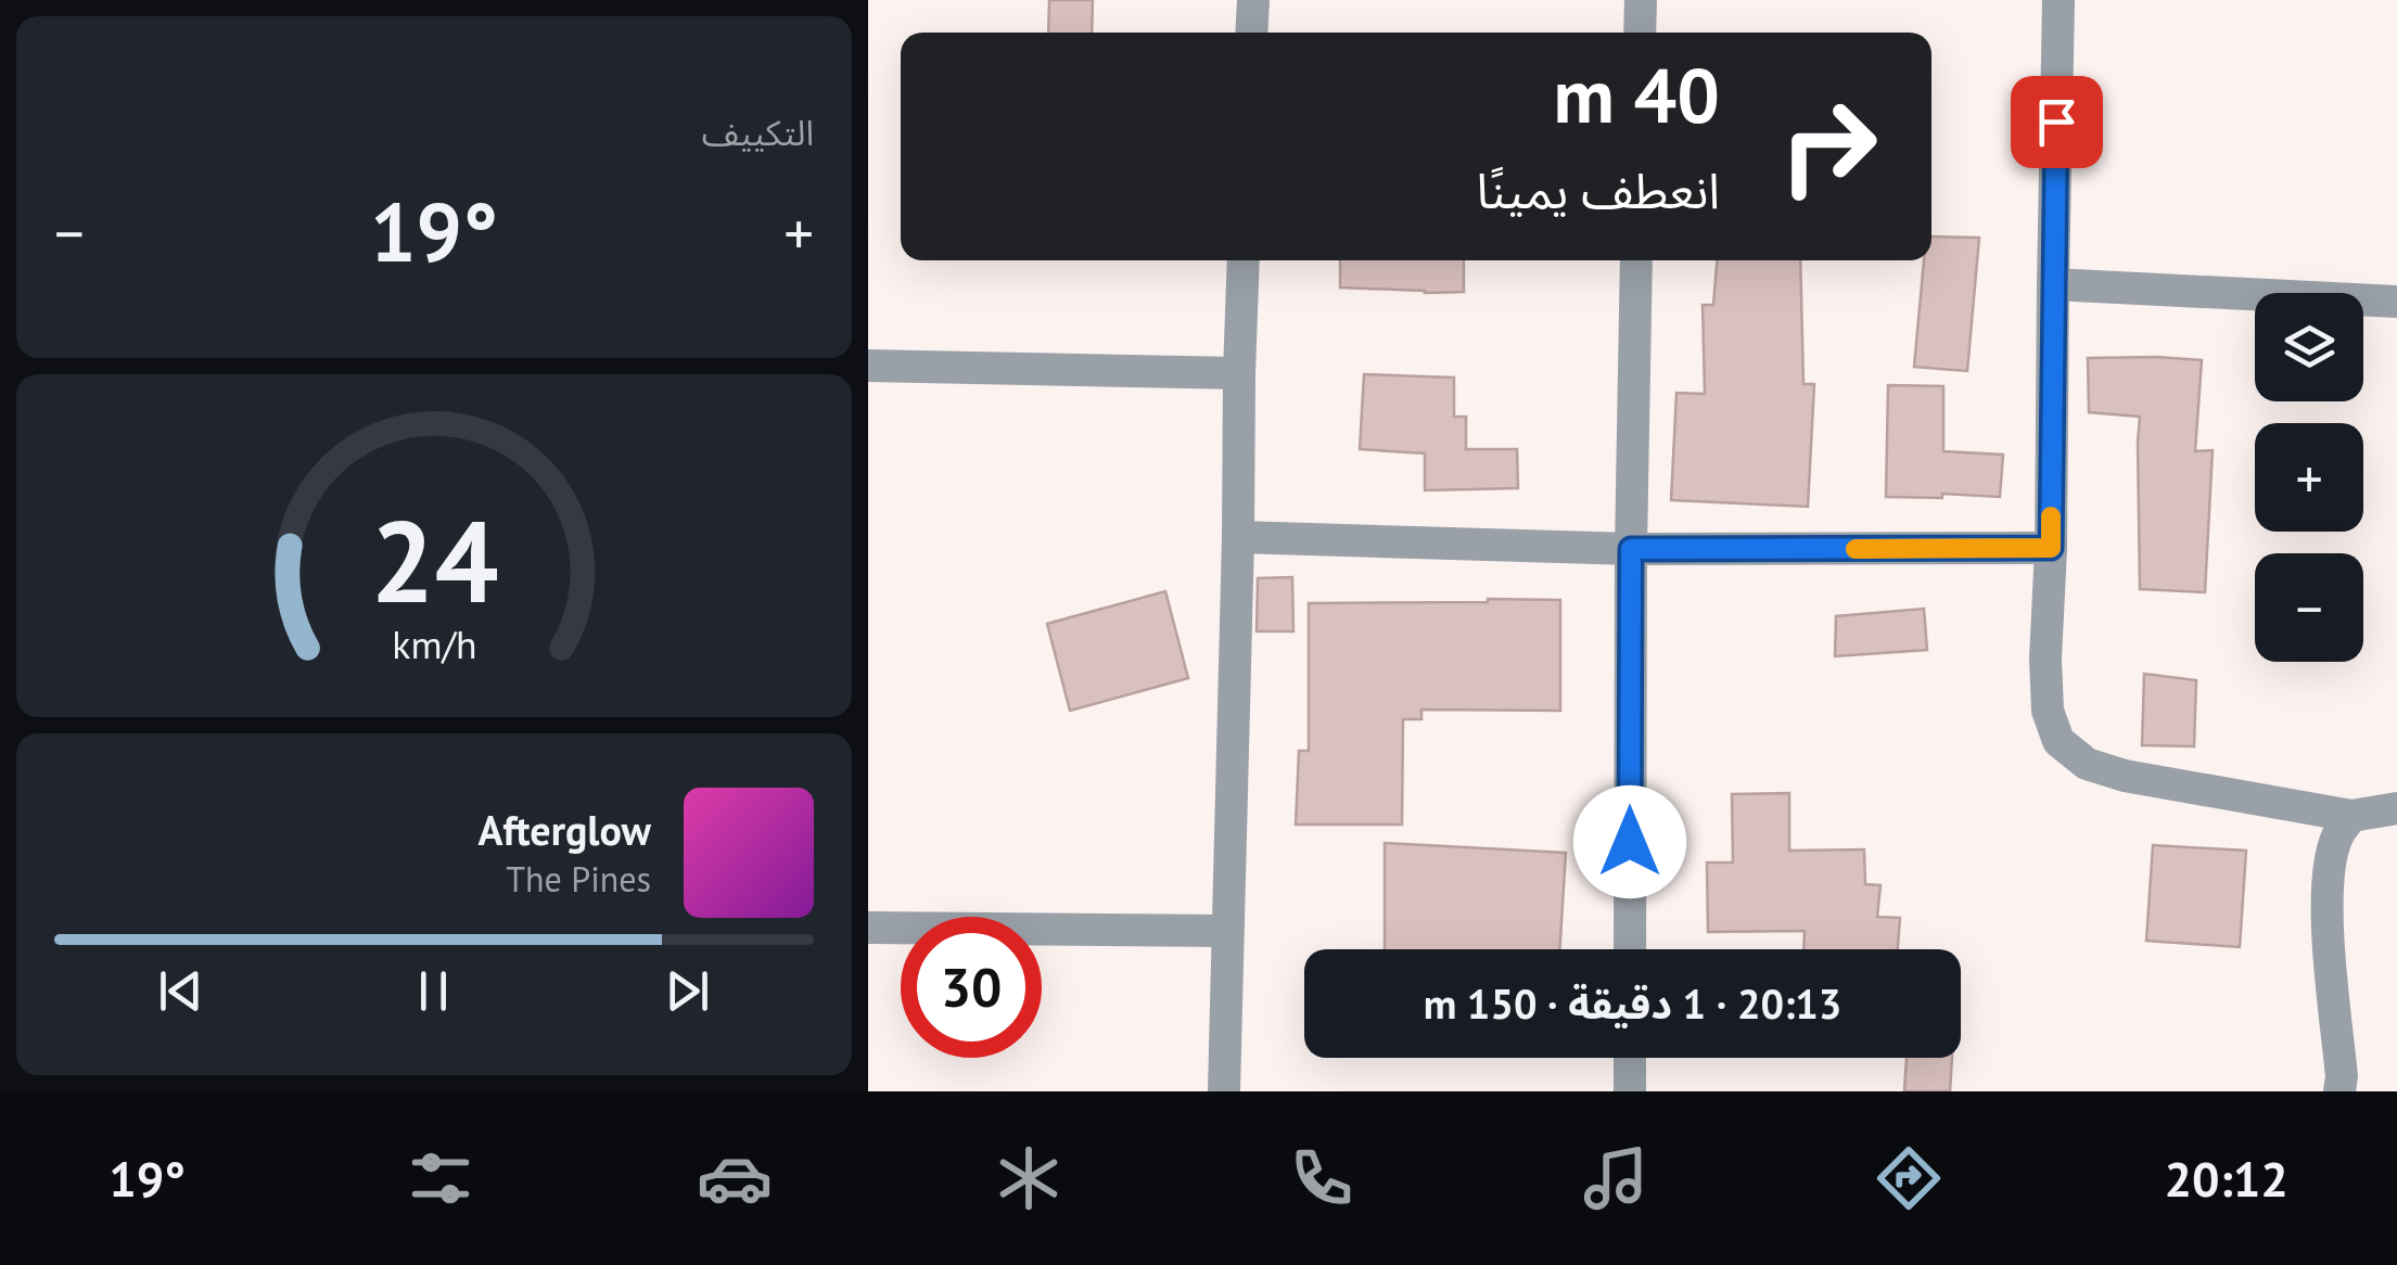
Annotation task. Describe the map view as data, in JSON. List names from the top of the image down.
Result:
{
  "page": {
    "tile": "التكييف",
    "turn": ["40 m", "انعطف يمينًا"],
    "heat": ["−", "19°", "+"],
    "map_buttons": ["+", "−"],
    "song": ["Afterglow", "The Pines"],
    "limit": "30",
    "trip": "20:13 · 1 دقيقة · 150 m",
    "tabs": ["20:12", "19°"],
    "gauge": ["24", "km/h"]
  }
}
